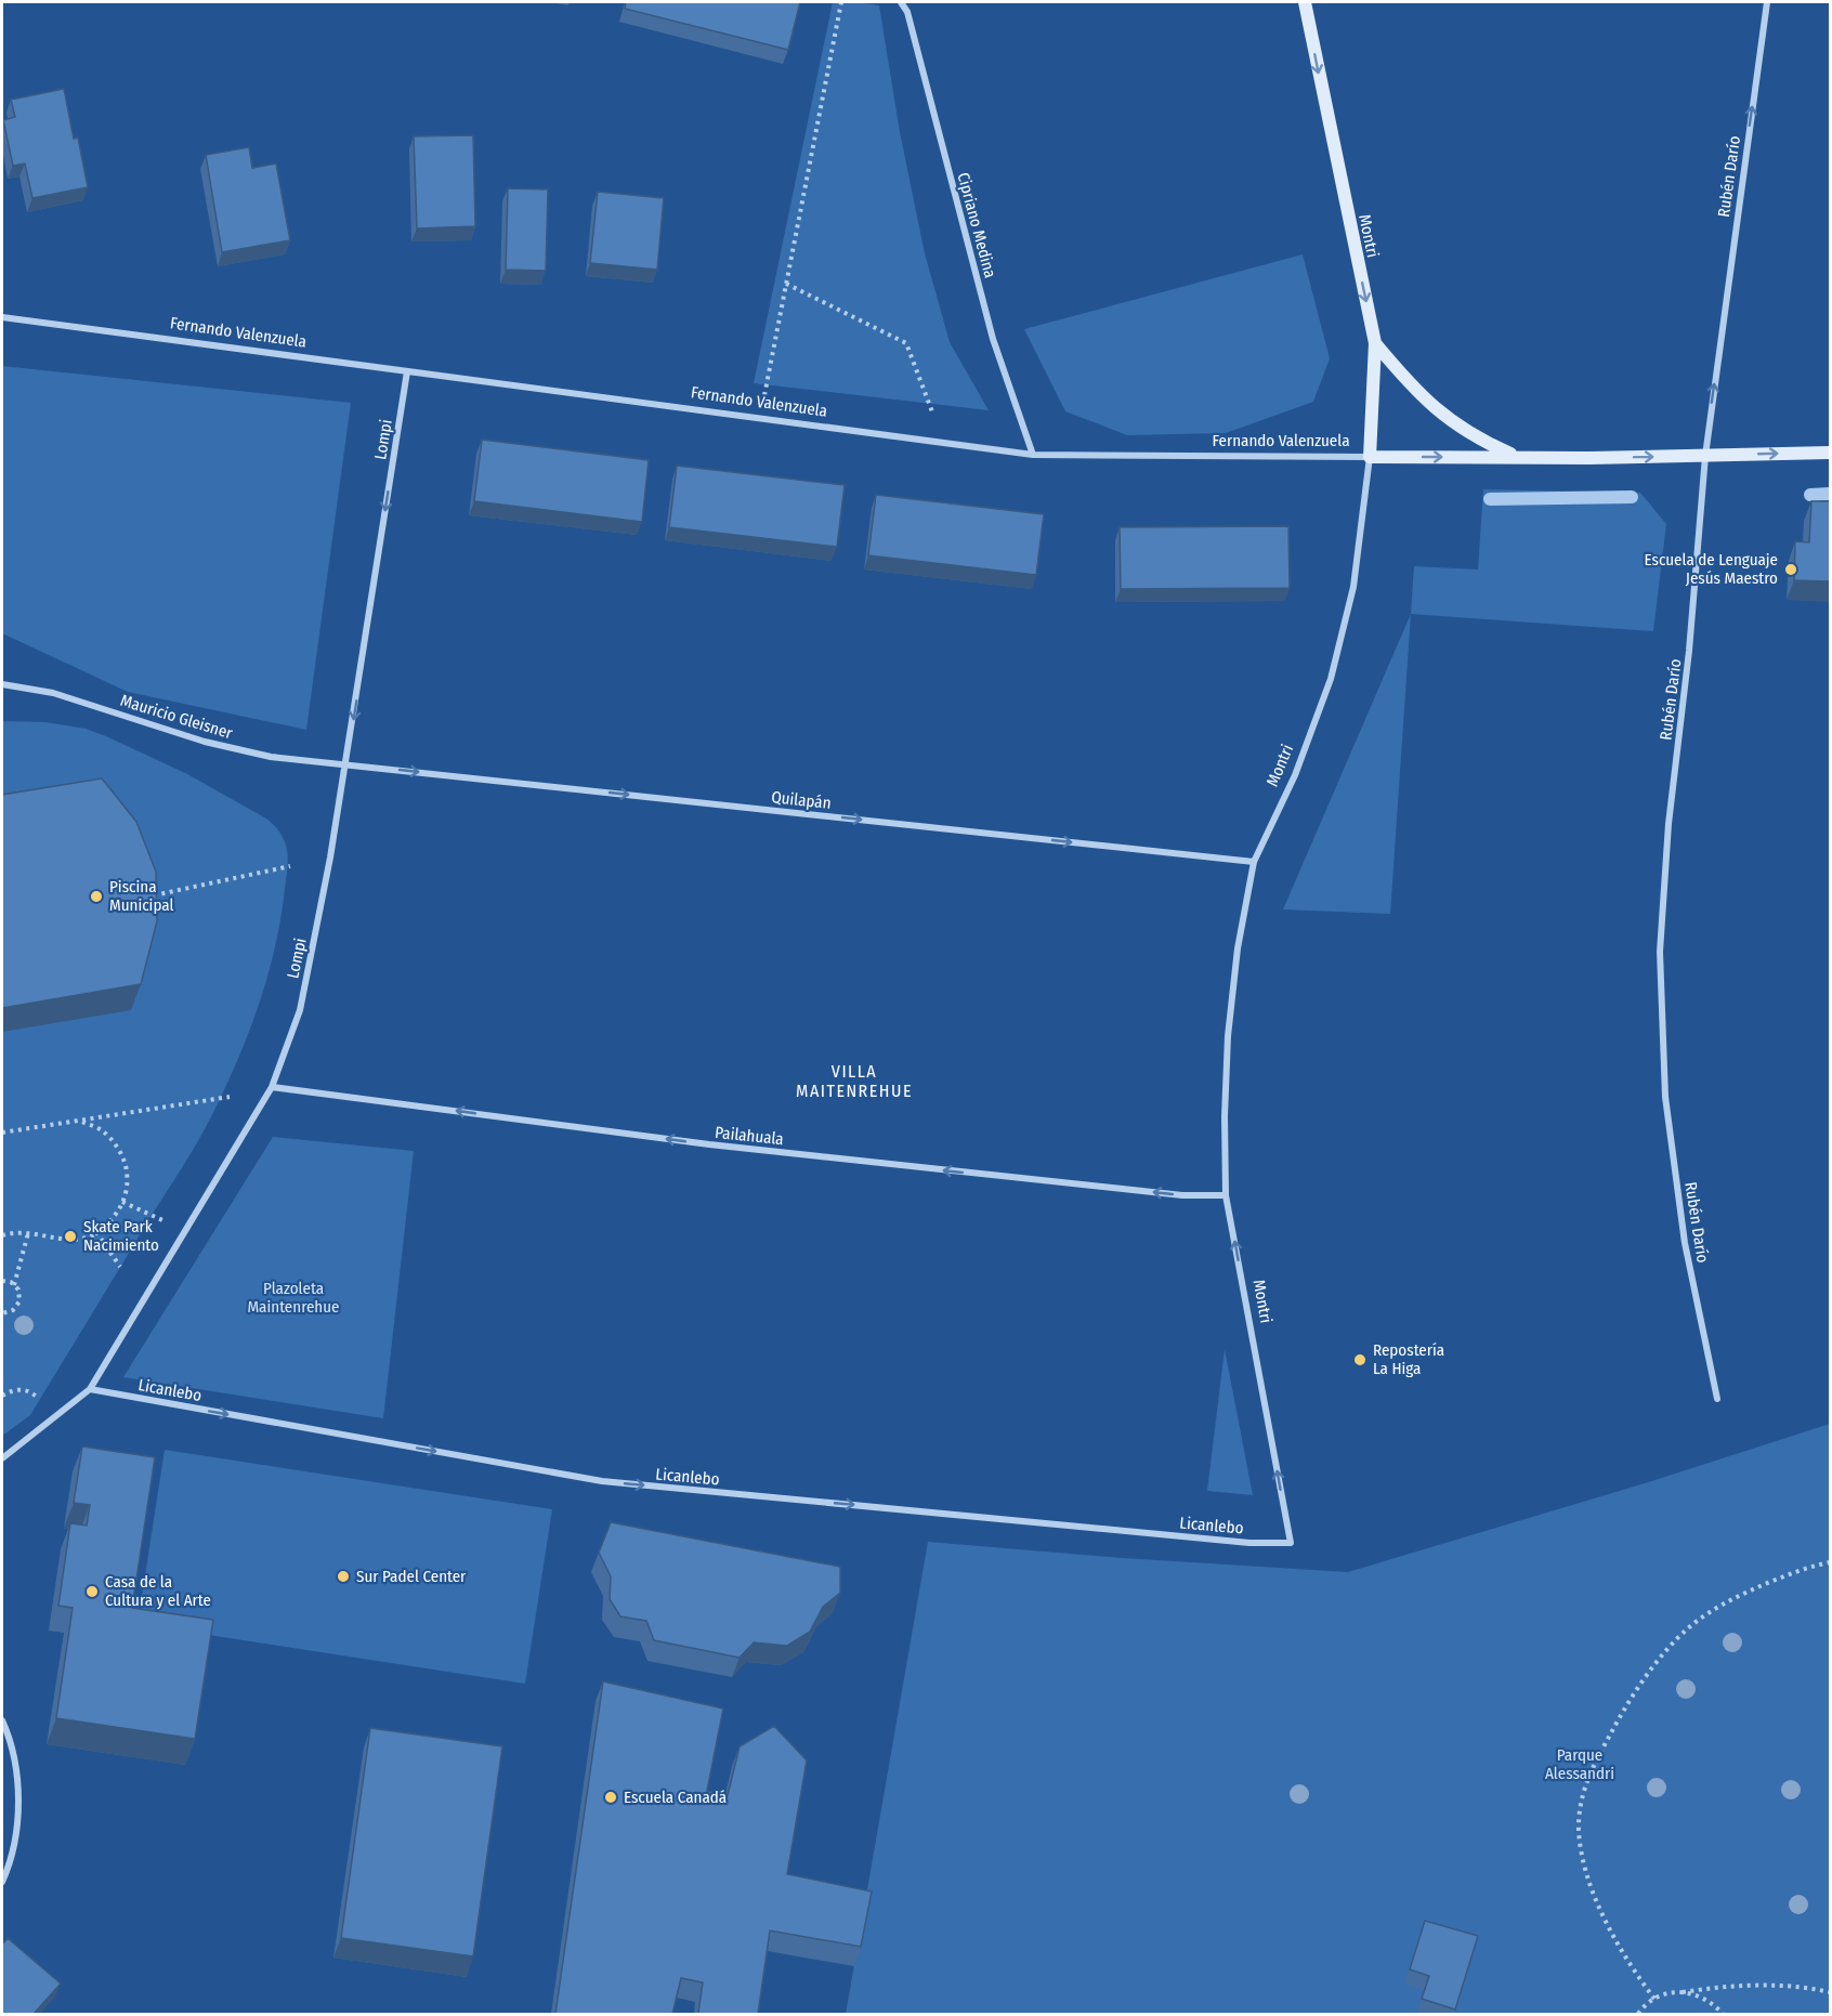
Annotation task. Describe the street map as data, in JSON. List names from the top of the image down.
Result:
{
  "streets": {
    "street": [
      "Rubén Darío",
      "Cipriano Medina",
      "Montri",
      "Fernando Valenzuela",
      "Lompi",
      "Mauricio Gleisner",
      "Quilapán",
      "Pailahuala",
      "Licanlebo"
    ]
  },
  "crossings": [
    ["Rubén Darío", "Fernando Valenzuela"],
    ["Cipriano Medina", "Fernando Valenzuela"],
    ["Montri", "Fernando Valenzuela"],
    ["Montri", "Quilapán"],
    ["Montri", "Pailahuala"],
    ["Montri", "Licanlebo"],
    ["Fernando Valenzuela", "Lompi"],
    ["Lompi", "Mauricio Gleisner"],
    ["Lompi", "Quilapán"],
    ["Lompi", "Pailahuala"],
    ["Lompi", "Licanlebo"],
    ["Mauricio Gleisner", "Quilapán"]
  ],
  "one_way": ["Quilapán", "Pailahuala", "Licanlebo"],
  "districts": ["VILLA MAITENREHUE"],
  "parks": ["Plazoleta Maintenrehue", "Parque Alessandri"],
  "places": [
    "Escuela de Lenguaje Jesús Maestro",
    "Piscina Municipal",
    "Skate Park Nacimiento",
    "Repostería La Higa",
    "Sur Padel Center",
    "Casa de la Cultura y el Arte",
    "Escuela Canadá"
  ]
}
